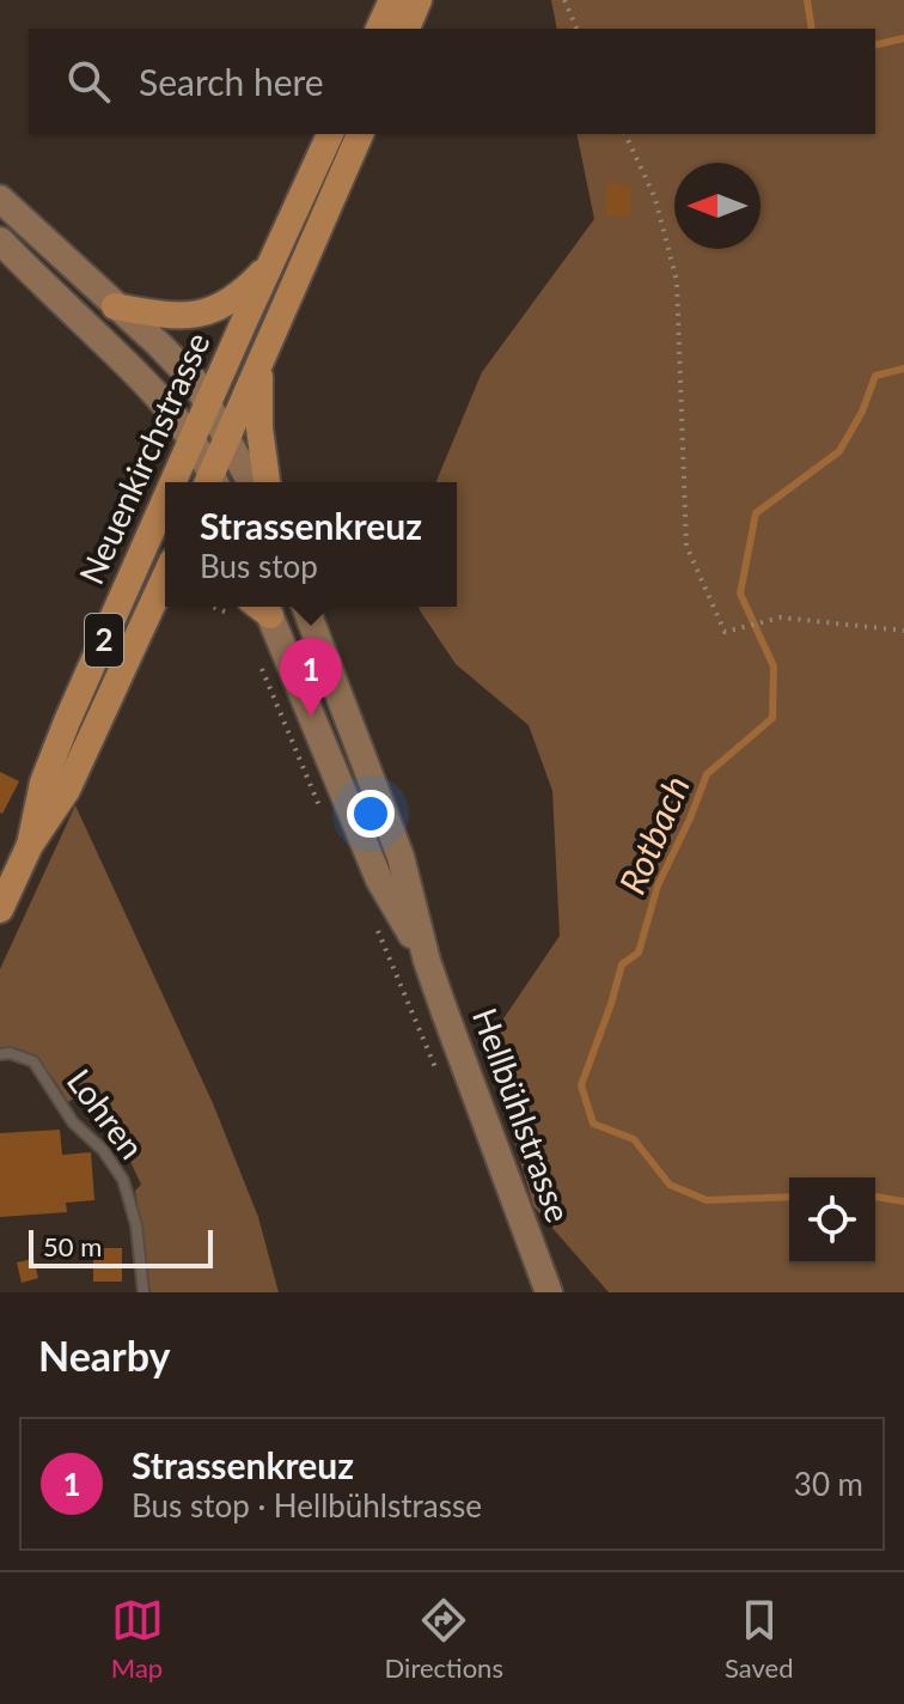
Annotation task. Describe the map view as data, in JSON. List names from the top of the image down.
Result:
{
  "streets": {
    "main road": ["Neuenkirchstrasse", "2", "Hellbühlstrasse"],
    "lane": ["Lohren"]
  },
  "crossings": [
    ["Neuenkirchstrasse", "2"]
  ],
  "water": ["Rotbach"],
  "scale_bar": "50 m",
  "north": "left",
  "page": {
    "search": "Search here",
    "popup": ["Strassenkreuz", "Bus stop"],
    "pins": "1",
    "scale": "50 m",
    "heading": "Nearby",
    "list": [
      {
        "mark": "1",
        "name": "Strassenkreuz",
        "note": "Bus stop · Hellbühlstrasse",
        "value": "30 m"
      }
    ],
    "nav": ["Map", "Directions", "Saved"]
  }
}
